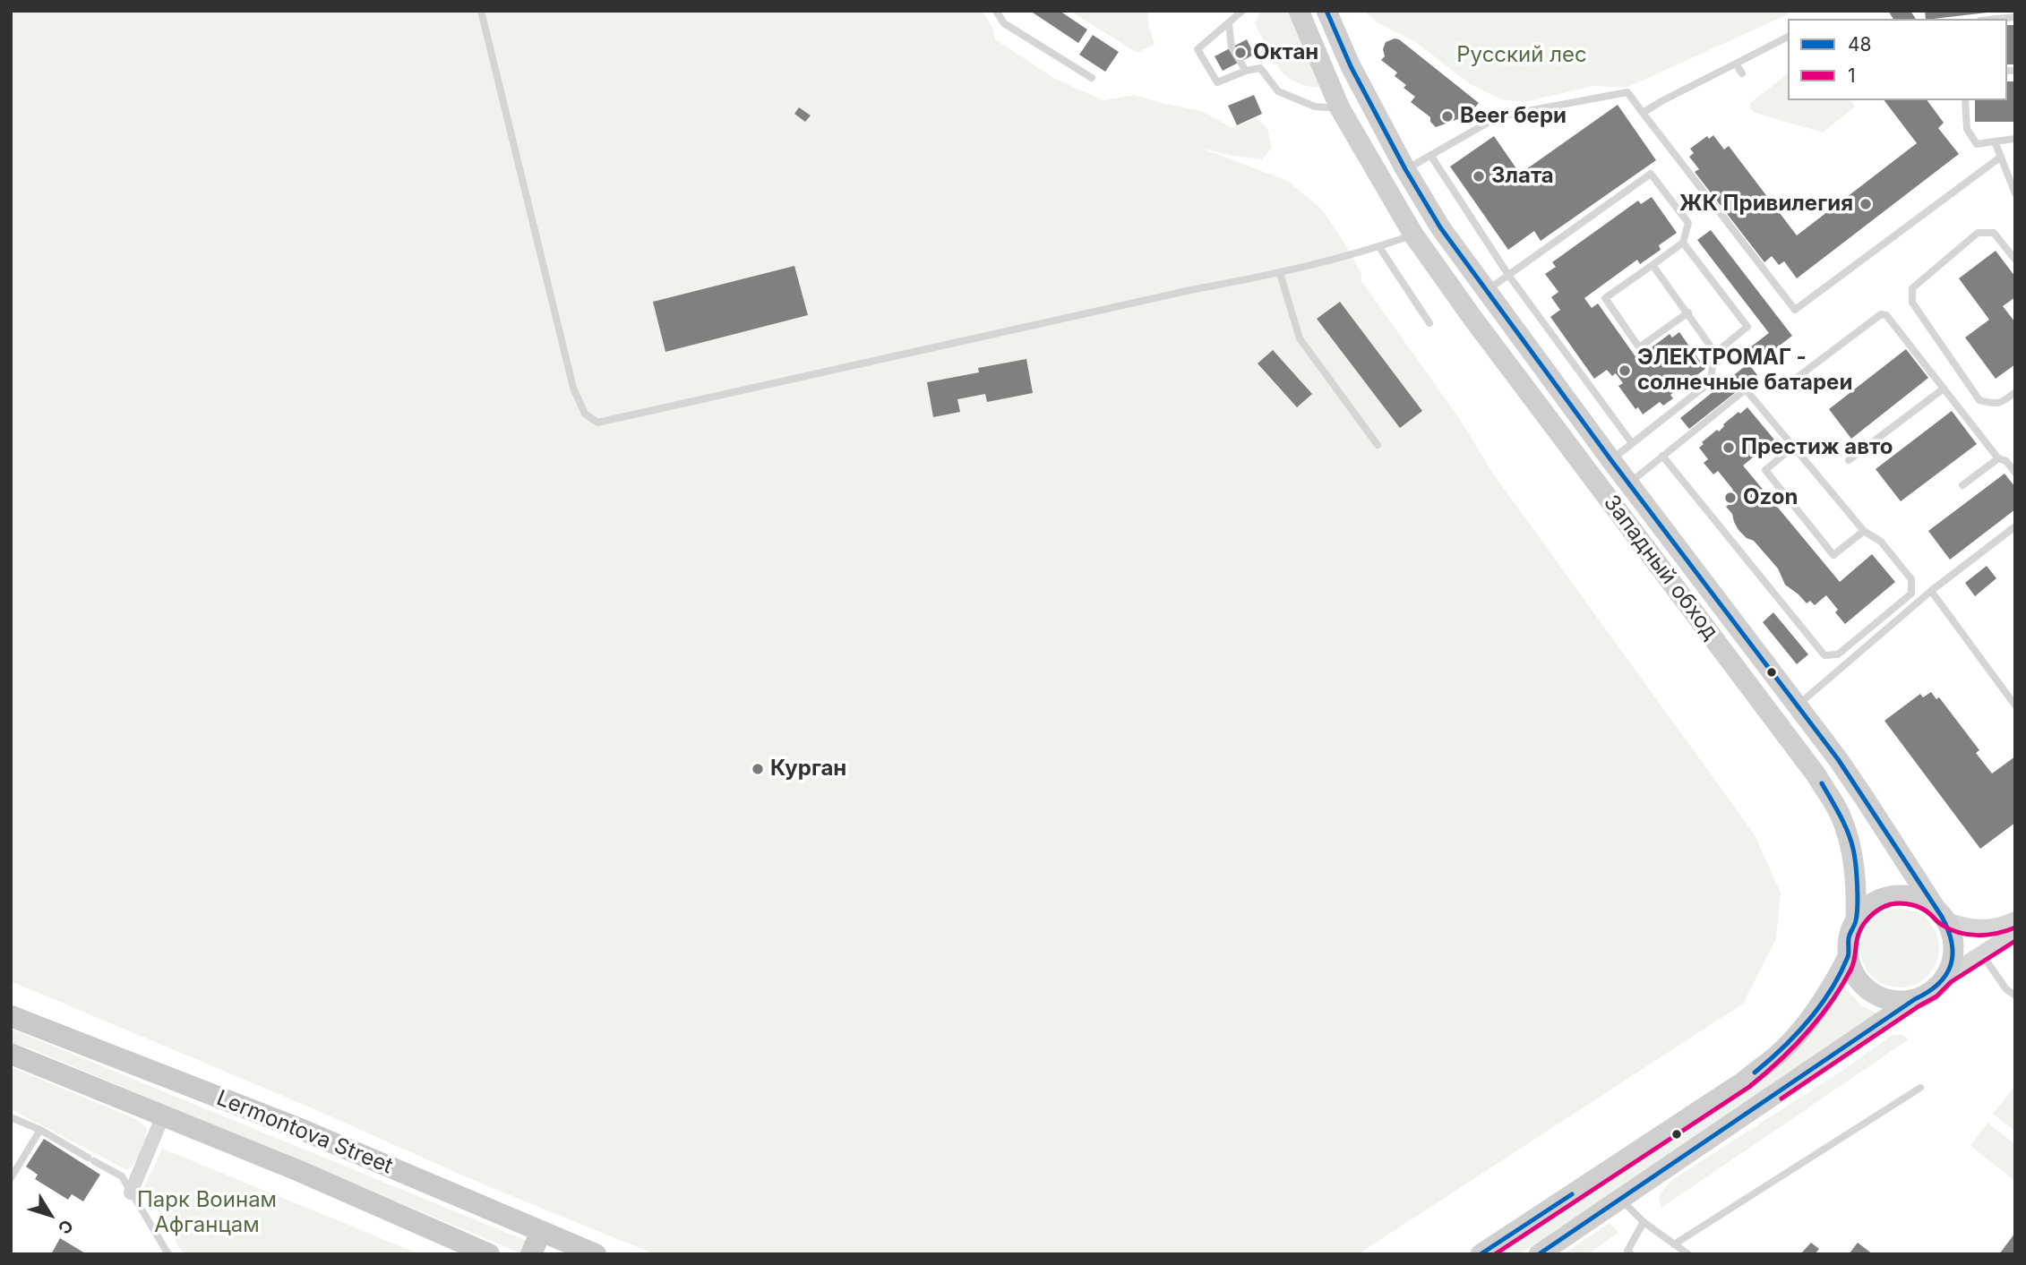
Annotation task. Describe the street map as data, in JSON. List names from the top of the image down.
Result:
{
  "streets": {
    "main road": ["Западный обход", "Lermontova Street"]
  },
  "parks": ["Русский лес", "Парк Воинам Афганцам"],
  "places": [
    "Октан",
    "Beer бери",
    "Злата",
    "ЖК Привилегия",
    "ЭЛЕКТРОМАГ - солнечные батареи",
    "Престиж авто",
    "Ozon",
    "Курган"
  ],
  "lines": ["transit line 48", "transit line 1"],
  "legend": ["48", "1"],
  "north": "bottom right"
}
